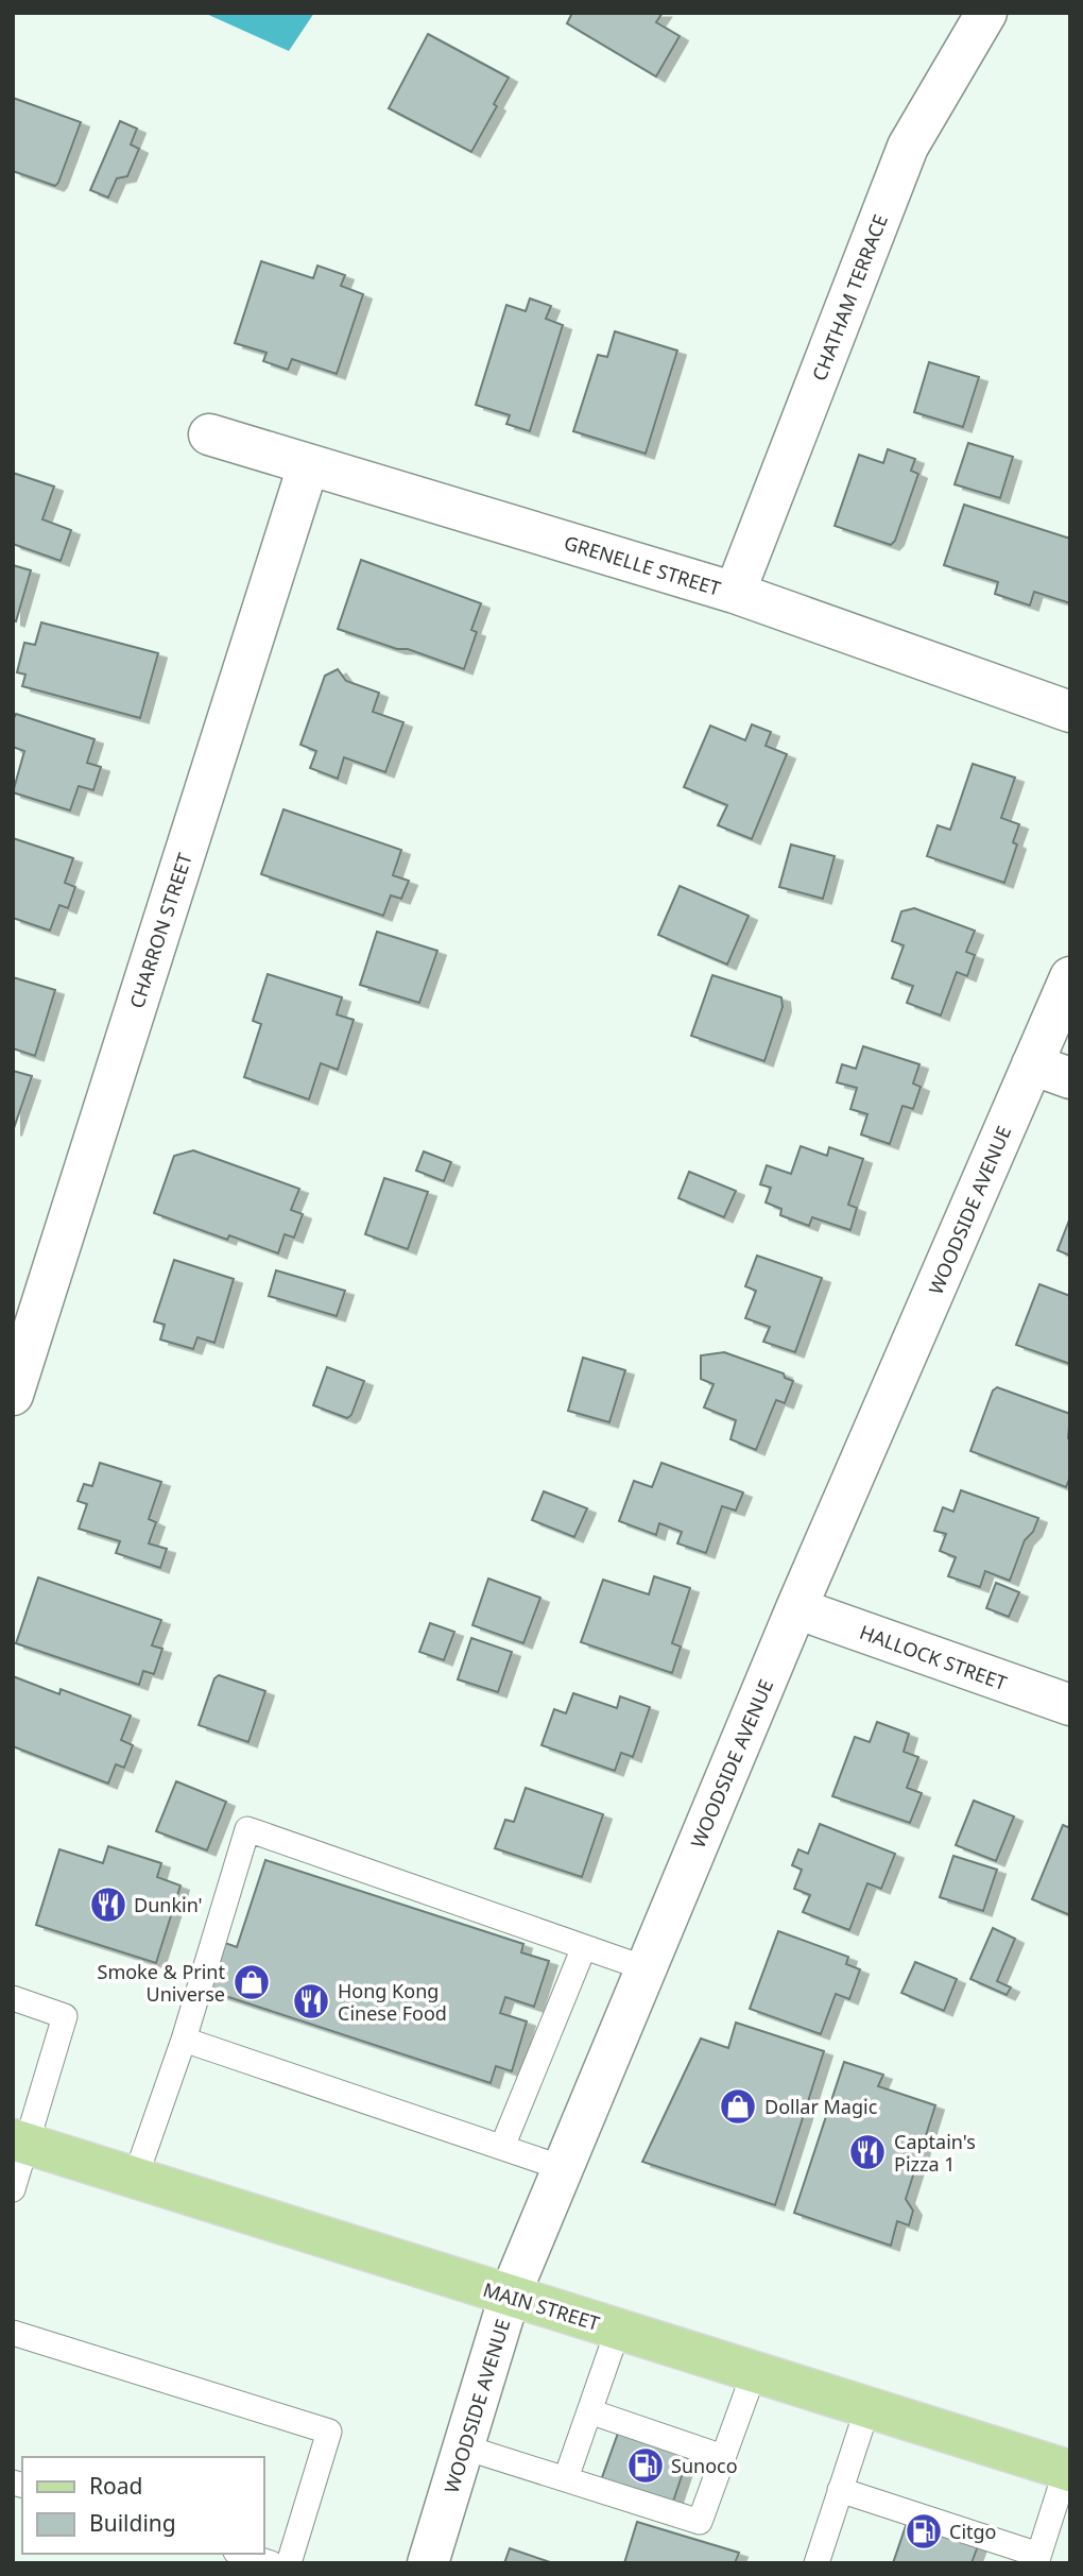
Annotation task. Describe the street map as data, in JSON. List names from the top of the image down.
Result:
{
  "streets": {
    "main road": ["MAIN STREET"],
    "street": [
      "CHATHAM TERRACE",
      "GRENELLE STREET",
      "CHARRON STREET",
      "WOODSIDE AVENUE",
      "HALLOCK STREET"
    ]
  },
  "crossings": [
    ["CHATHAM TERRACE", "GRENELLE STREET"],
    ["GRENELLE STREET", "CHARRON STREET"],
    ["WOODSIDE AVENUE", "HALLOCK STREET"],
    ["WOODSIDE AVENUE", "MAIN STREET"]
  ],
  "places": {
    "restaurant": ["Dunkin'", "Hong Kong Cinese Food", "Captain's Pizza 1"],
    "shop": ["Smoke & Print Universe", "Dollar Magic"],
    "fuel station": ["Sunoco", "Citgo"]
  },
  "legend": ["Road", "Building"]
}
